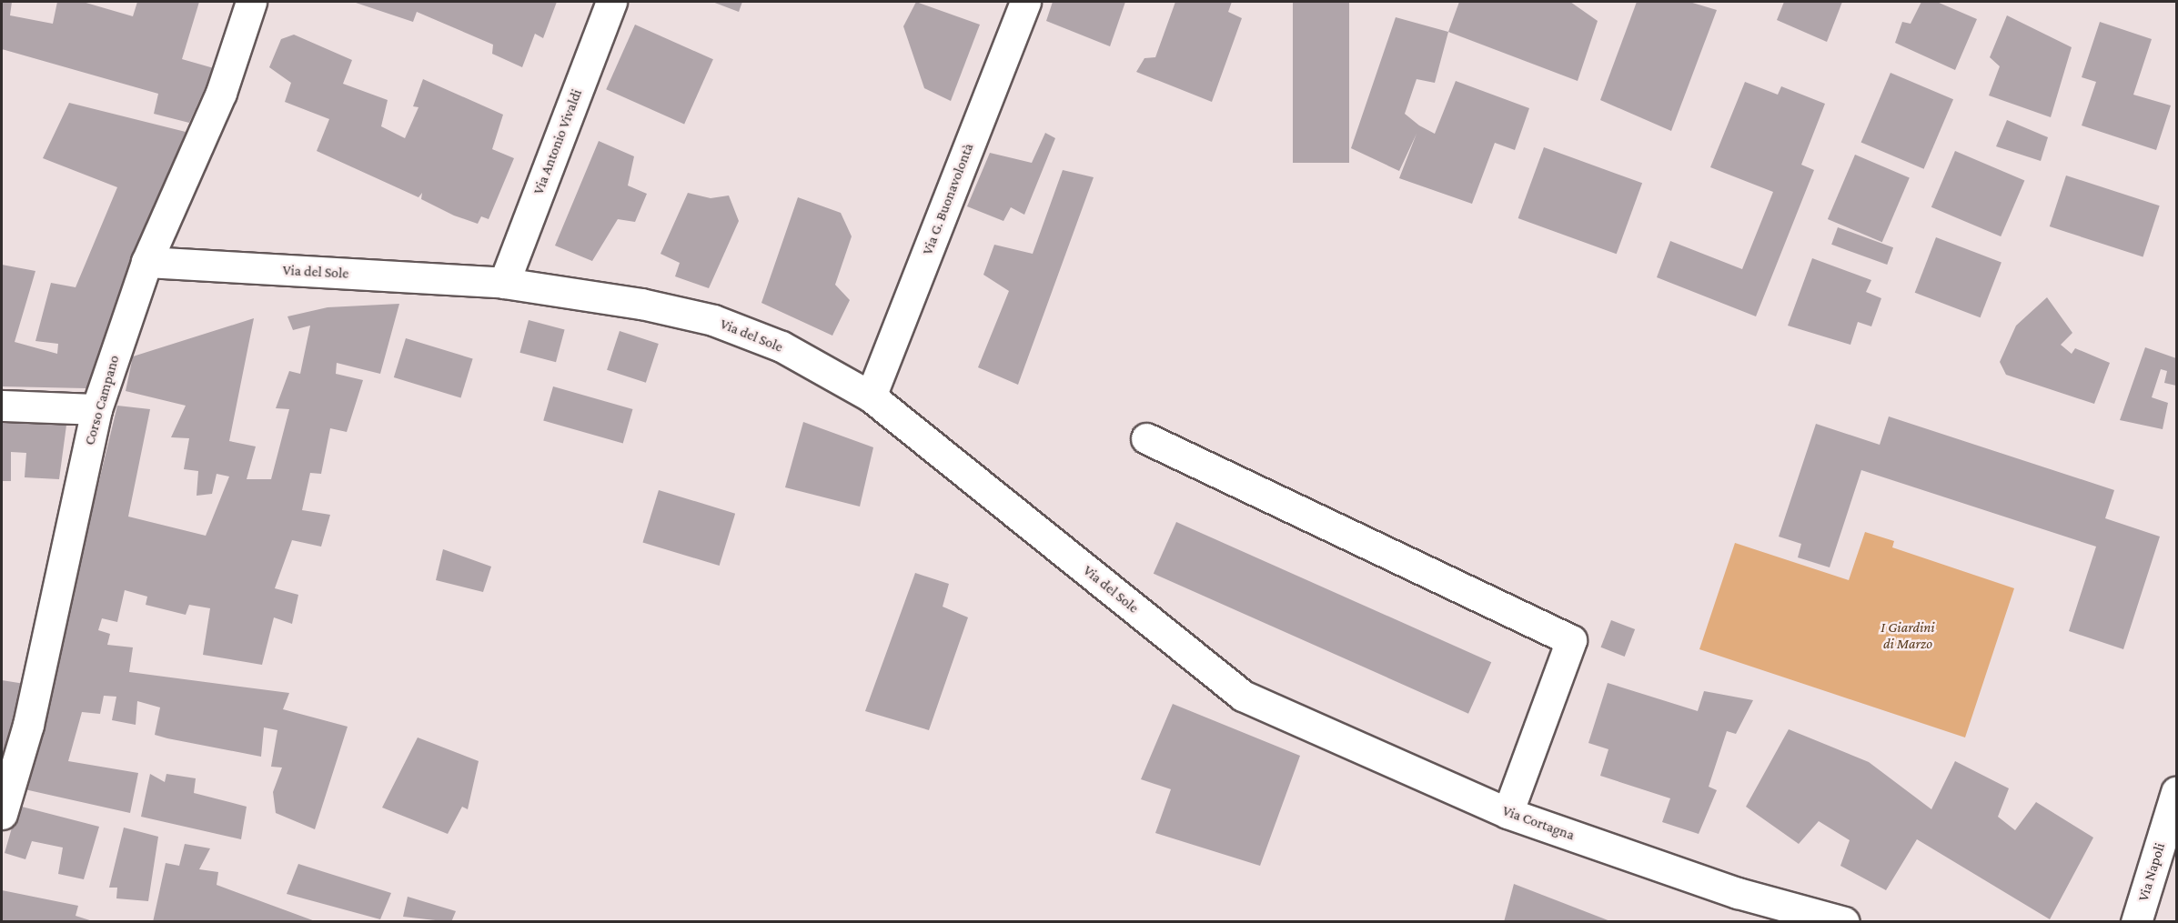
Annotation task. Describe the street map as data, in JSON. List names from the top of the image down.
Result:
{
  "streets": {
    "street": [
      "Via Antonio Vivaldi",
      "Via G. Buonavolontà",
      "Via del Sole",
      "Corso Campano",
      "Via Cortagna",
      "Via Napoli"
    ]
  },
  "crossings": [
    ["Via Antonio Vivaldi", "Via del Sole"],
    ["Via G. Buonavolontà", "Via del Sole"],
    ["Via del Sole", "Corso Campano"],
    ["Via del Sole", "Via Cortagna"]
  ],
  "parks": ["I Giardini di Marzo"]
}
